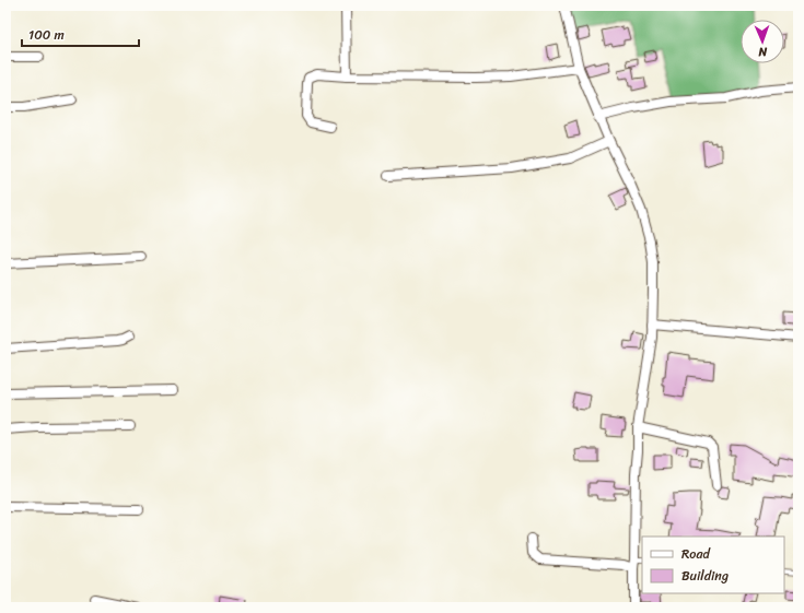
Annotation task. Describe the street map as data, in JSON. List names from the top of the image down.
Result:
{
  "legend": ["Road", "Building"],
  "scale_bar": "100 m",
  "north": "bottom"
}
